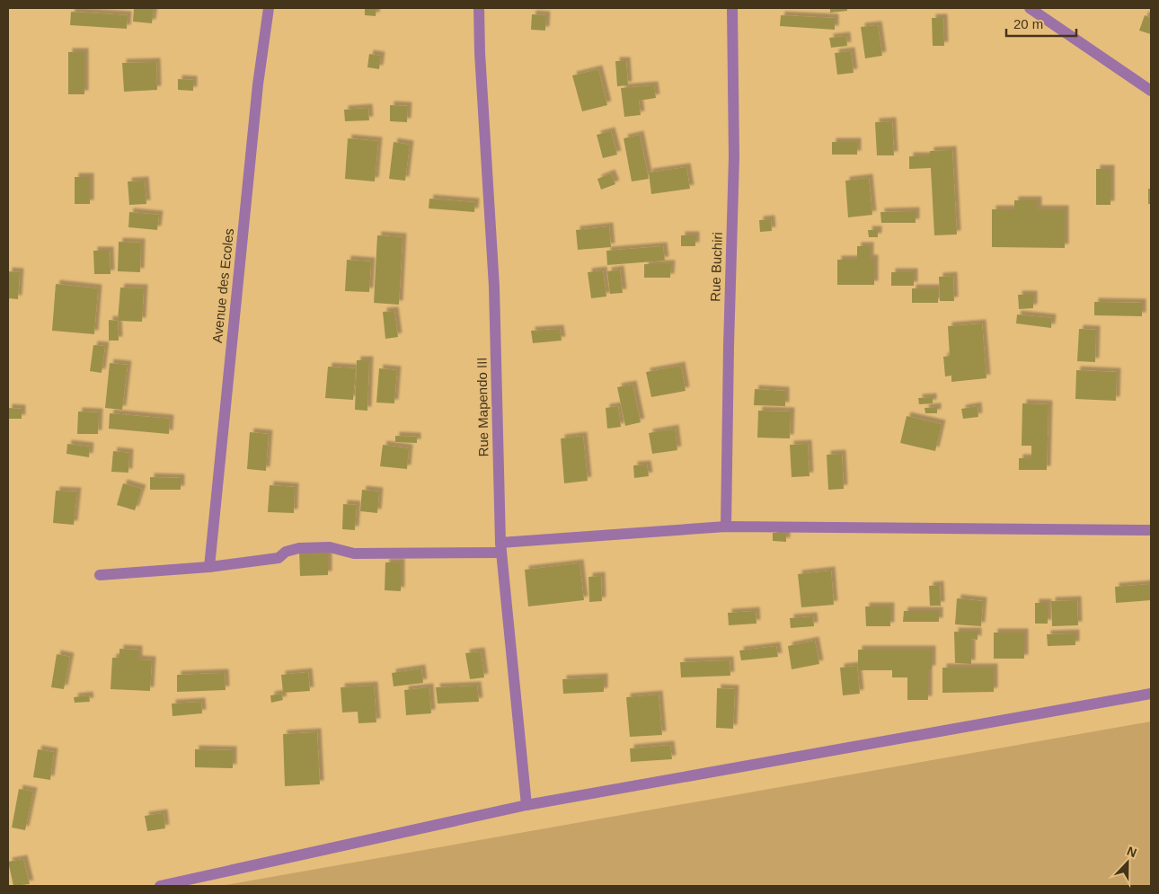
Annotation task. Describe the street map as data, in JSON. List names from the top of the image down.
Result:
{
  "streets": {
    "street": ["Rue Buchiri", "Avenue des Ecoles", "Rue Mapendo III"]
  },
  "scale_bar": "20 m",
  "north": "top"
}
